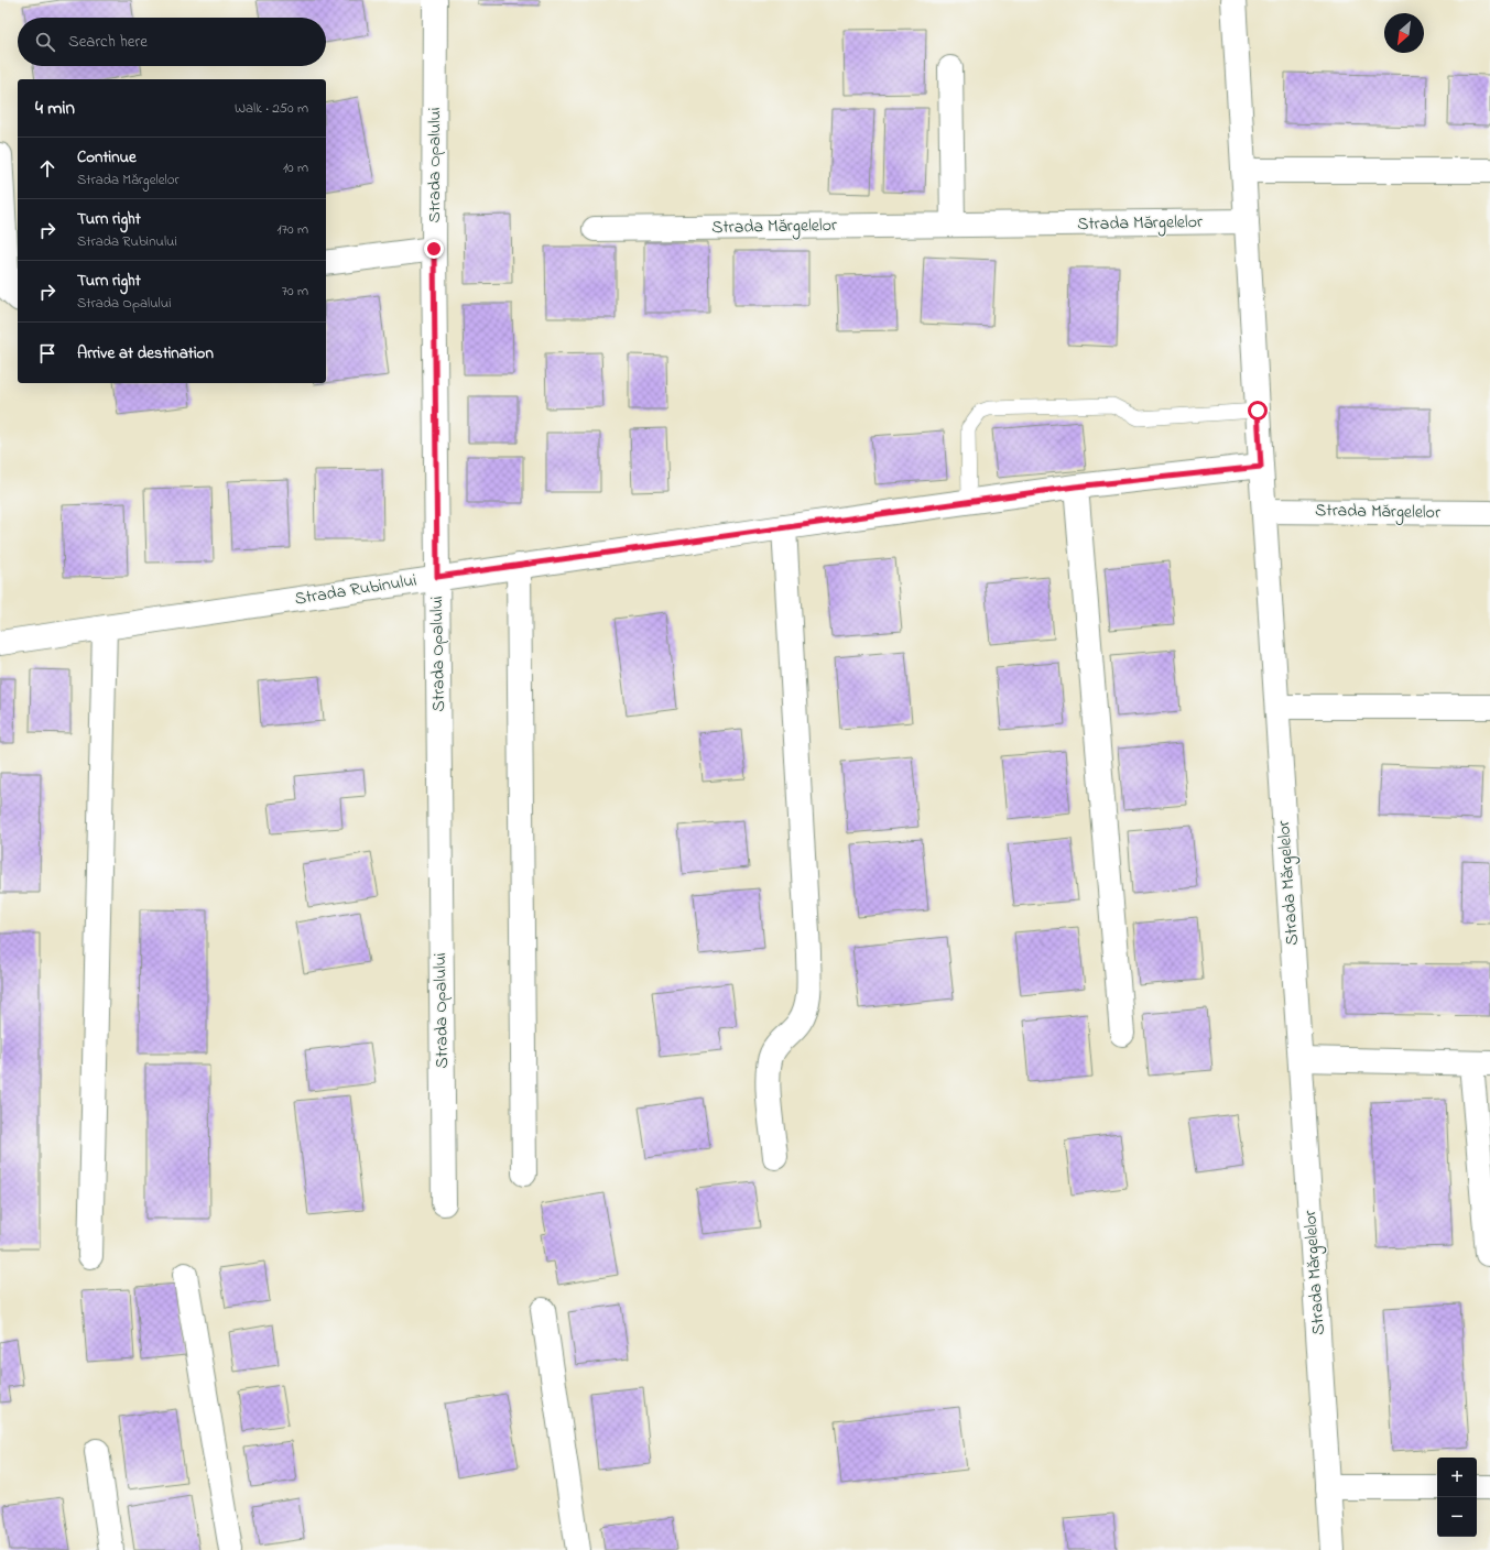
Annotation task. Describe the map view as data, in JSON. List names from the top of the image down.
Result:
{
  "streets": {
    "street": ["Strada Opalului", "Strada Mărgelelor", "Strada Rubinului"]
  },
  "crossings": [
    ["Strada Opalului", "Strada Rubinului"],
    ["Strada Mărgelelor", "Strada Rubinului"]
  ],
  "north": "bottom left",
  "page": {
    "search": "Search here",
    "heading": ["4 min", "Walk · 250 m"],
    "list": [
      ["Continue", "Strada Mărgelelor", "10 m"],
      ["Turn right", "Strada Rubinului", "170 m"],
      ["Turn right", "Strada Opalului", "70 m"],
      "Arrive at destination"
    ],
    "map_buttons": ["+", "−"]
  }
}
